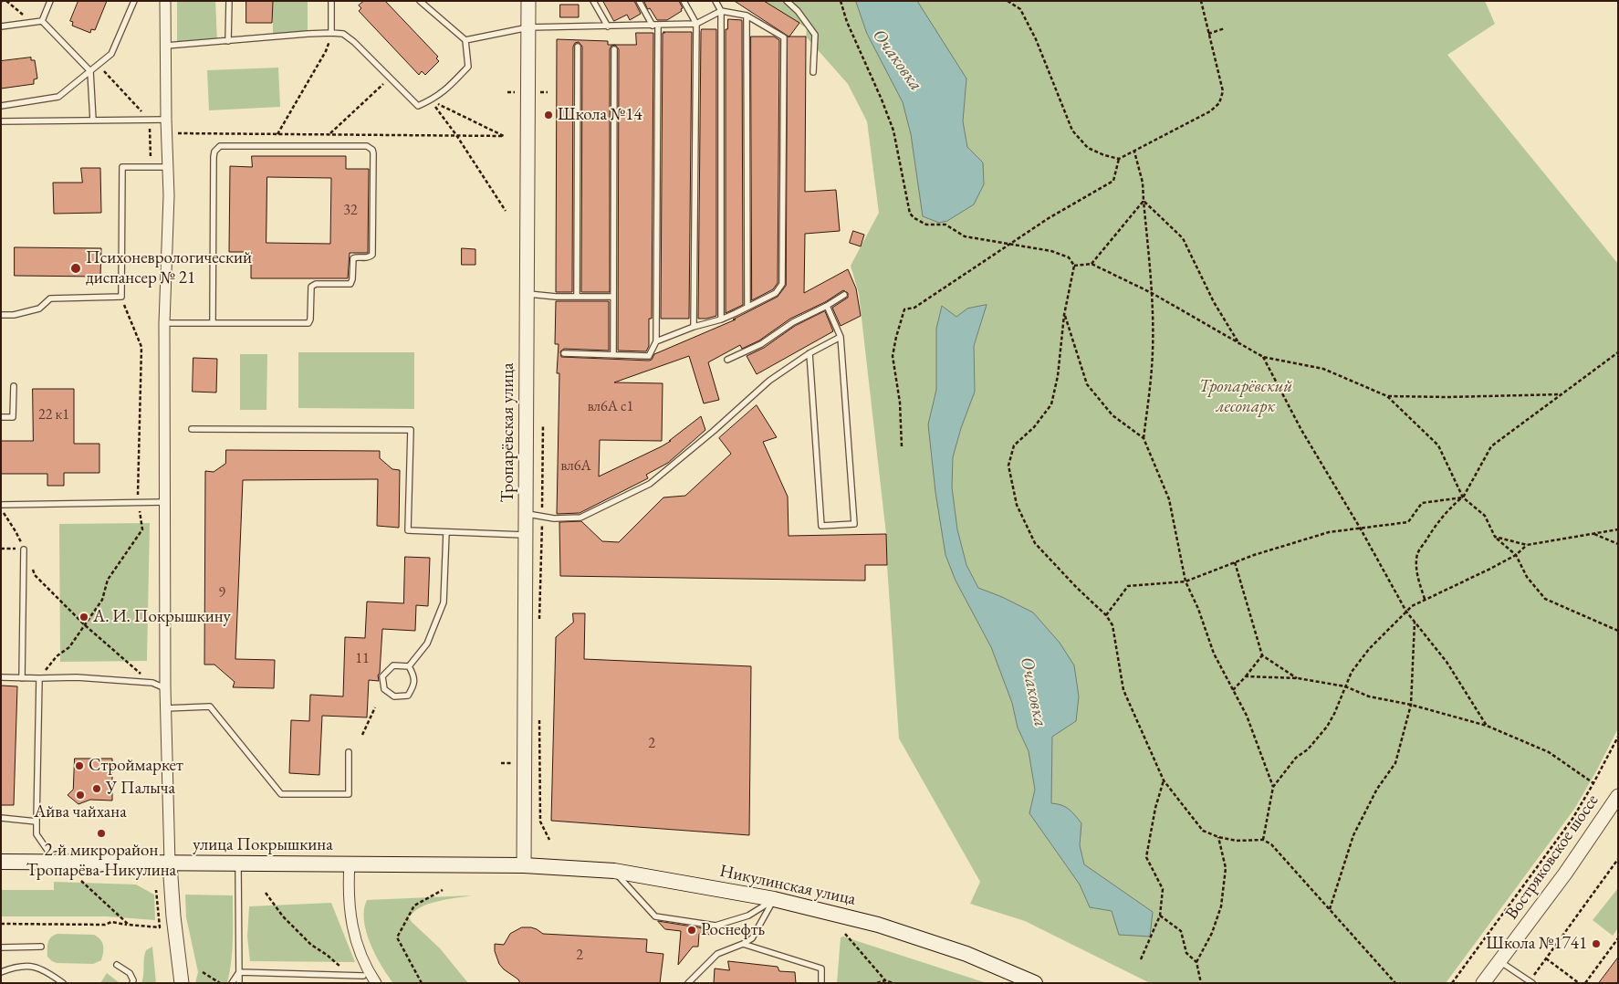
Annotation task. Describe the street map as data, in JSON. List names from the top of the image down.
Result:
{
  "streets": {
    "main road": ["улица Покрышкина", "Никулинская улица"],
    "street": ["Тропарёвская улица", "Востряковское шоссе"]
  },
  "crossings": [
    ["Тропарёвская улица", "улица Покрышкина"],
    ["Тропарёвская улица", "Никулинская улица"],
    ["улица Покрышкина", "Никулинская улица"]
  ],
  "water": ["Очаковка"],
  "parks": ["Тропарёвский лесопарк"],
  "places": [
    "Школа №14",
    "Психоневрологический диспансер № 21",
    "А. И. Покрышкину",
    "Строймаркет",
    "У Палыча",
    "Айва чайхана",
    "2-й микрорайон Тропарёва-Никулина",
    "Роснефть",
    "Школа №1741"
  ],
  "house_numbers": [
    "32",
    "вл6А с1",
    "22 к1",
    "вл6А",
    "9",
    "11",
    "2",
    "2"
  ]
}
